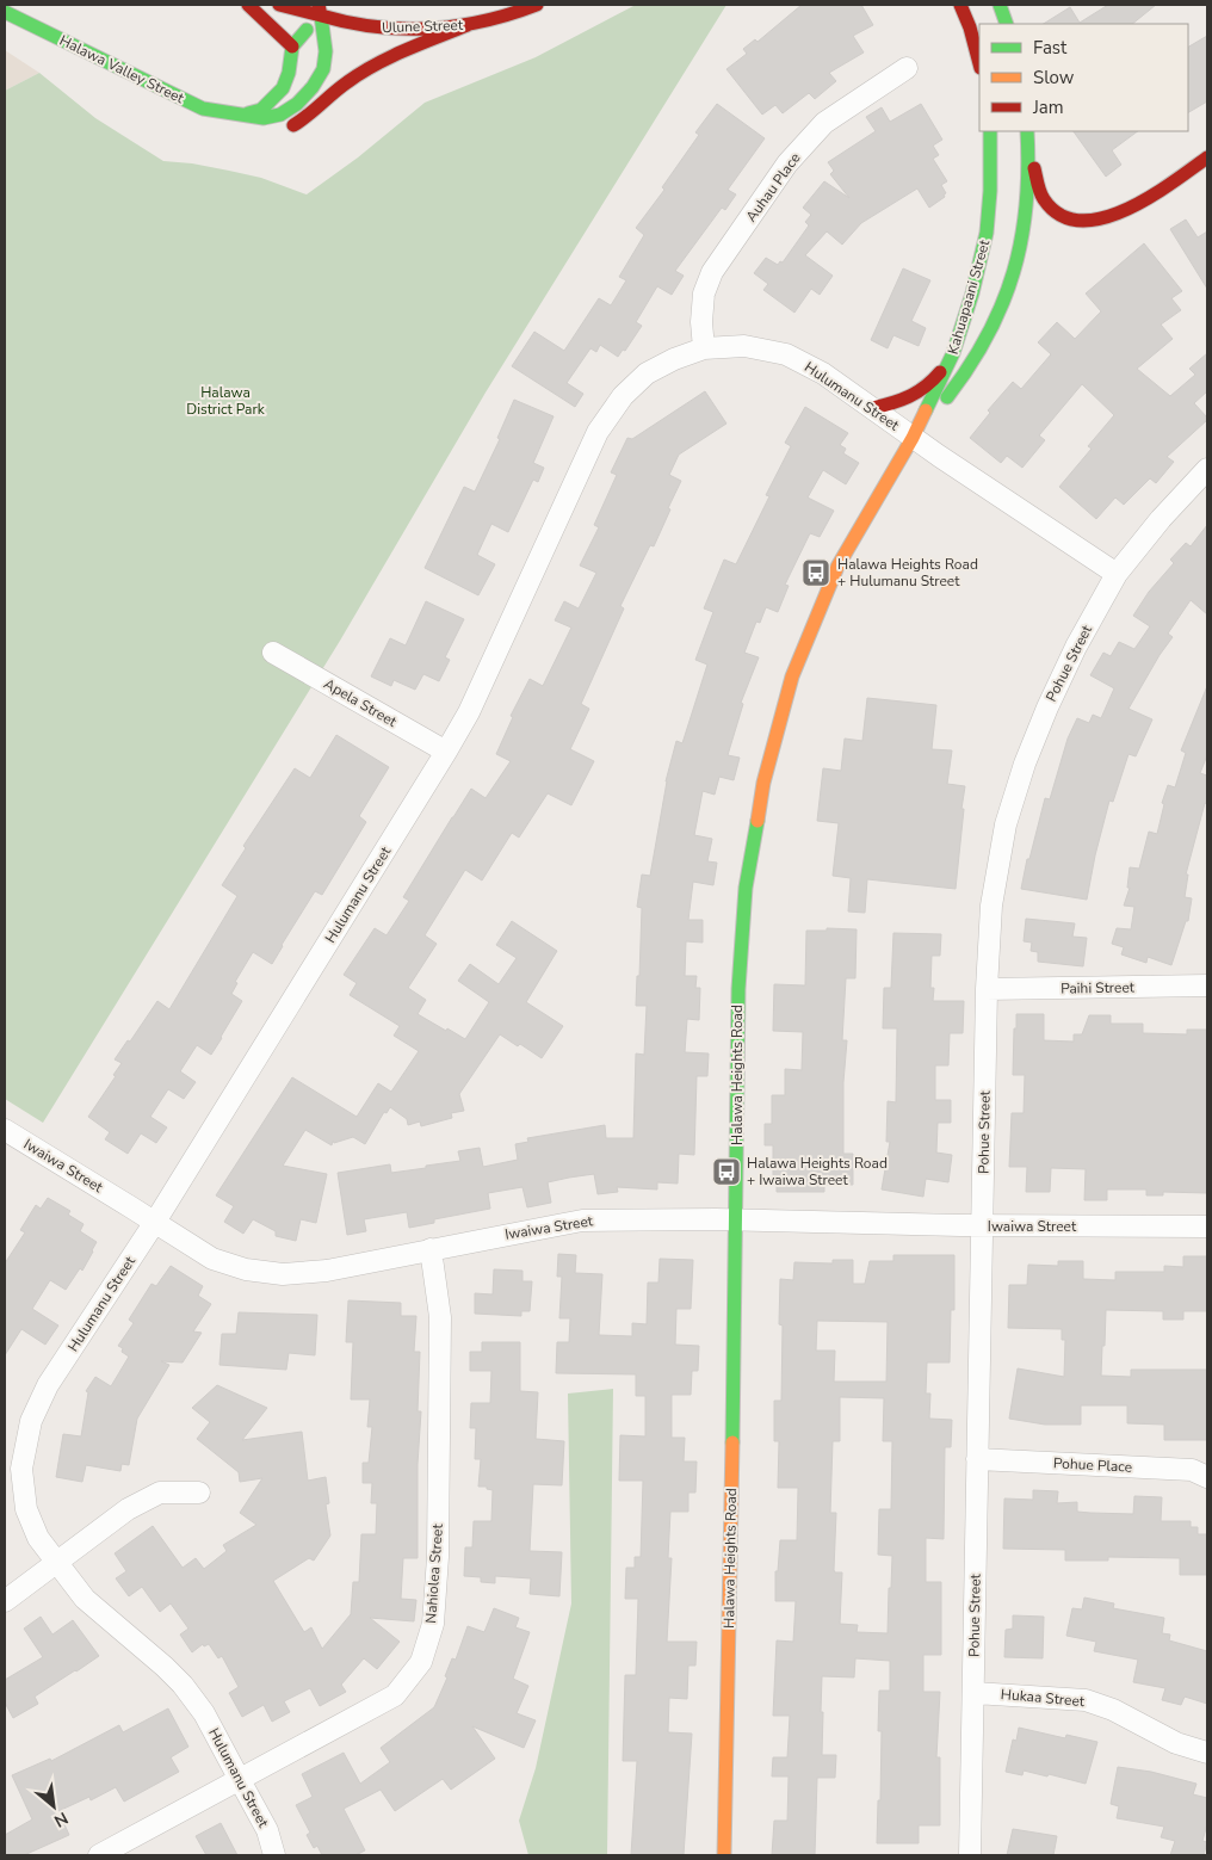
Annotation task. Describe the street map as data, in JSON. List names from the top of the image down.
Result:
{
  "streets": {
    "main road": [
      "Ulune Street",
      "Halawa Valley Street",
      "Kahuapaani Street",
      "Halawa Heights Road"
    ],
    "street": [
      "Auhau Place",
      "Hulumanu Street",
      "Pohue Street",
      "Apela Street",
      "Paihi Street",
      "Iwaiwa Street",
      "Pohue Place",
      "Nahiolea Street",
      "Hukaa Street"
    ]
  },
  "crossings": [
    ["Ulune Street", "Halawa Valley Street"],
    ["Auhau Place", "Hulumanu Street"],
    ["Kahuapaani Street", "Hulumanu Street"],
    ["Kahuapaani Street", "Halawa Heights Road"],
    ["Hulumanu Street", "Pohue Street"],
    ["Hulumanu Street", "Apela Street"],
    ["Hulumanu Street", "Halawa Heights Road"],
    ["Hulumanu Street", "Iwaiwa Street"],
    ["Hulumanu Street", "Nahiolea Street"],
    ["Pohue Street", "Paihi Street"],
    ["Pohue Street", "Iwaiwa Street"],
    ["Pohue Street", "Pohue Place"],
    ["Pohue Street", "Hukaa Street"],
    ["Halawa Heights Road", "Iwaiwa Street"],
    ["Iwaiwa Street", "Nahiolea Street"]
  ],
  "parks": ["Halawa District Park"],
  "places": {
    "bus stop": ["Halawa Heights Road + Hulumanu Street", "Halawa Heights Road + Iwaiwa Street"]
  },
  "legend": ["Fast", "Slow", "Jam"],
  "north": "bottom right"
}
